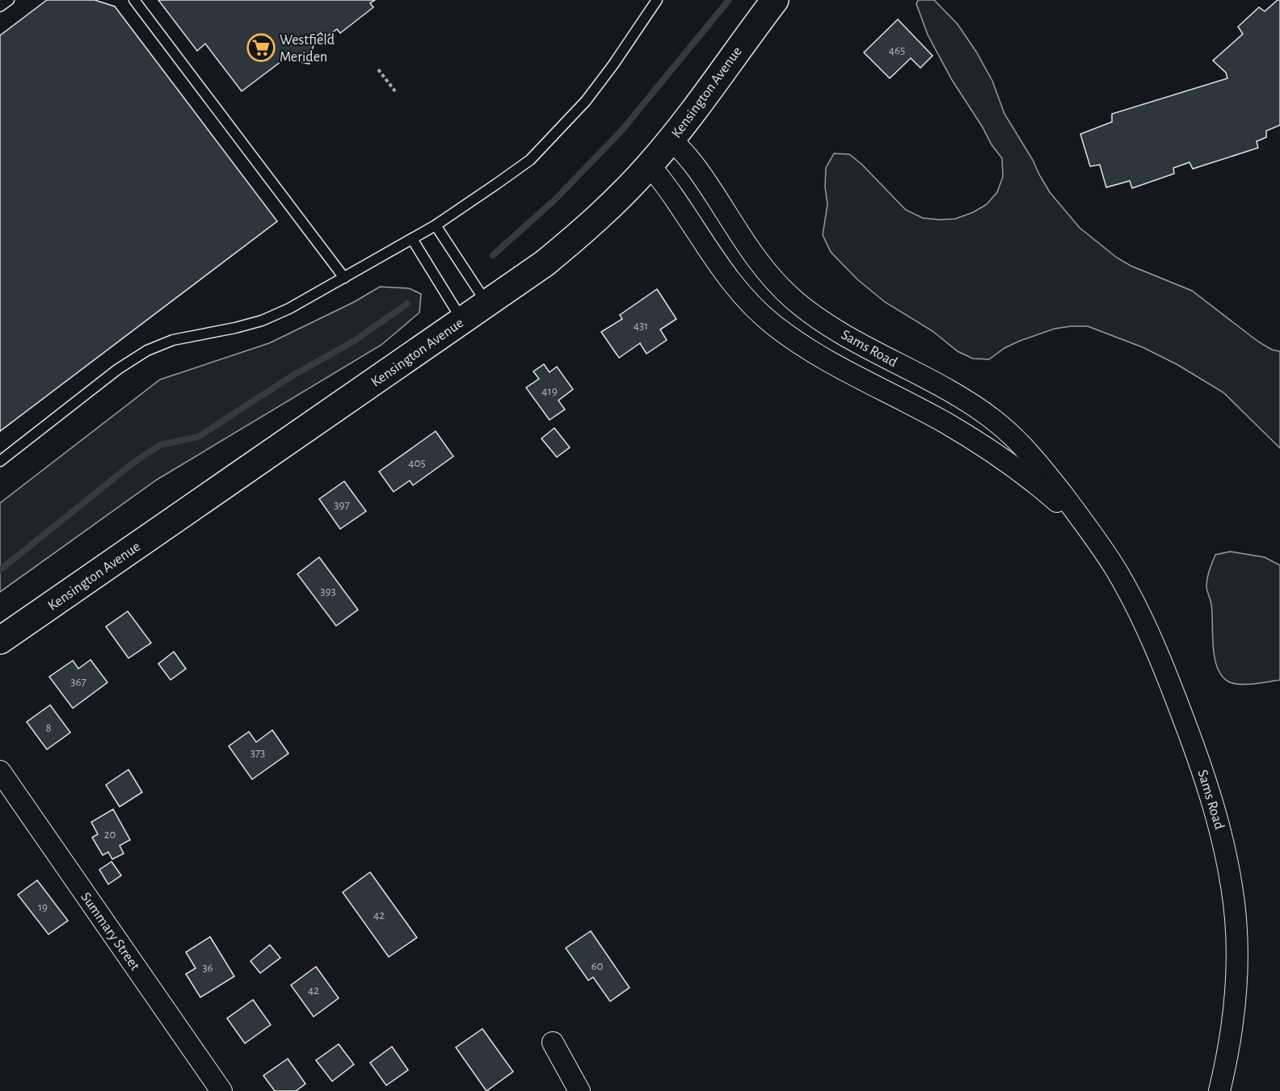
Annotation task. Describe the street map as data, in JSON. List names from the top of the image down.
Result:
{
  "streets": {
    "main road": ["Kensington Avenue"],
    "street": ["Sams Road", "Summary Street"]
  },
  "crossings": [
    ["Kensington Avenue", "Sams Road"]
  ],
  "places": {
    "supermarket": ["Westfield Meriden"]
  },
  "house_numbers": [
    "465",
    "431",
    "419",
    "405",
    "397",
    "393",
    "367",
    "8",
    "373",
    "20",
    "19",
    "42",
    "60",
    "36",
    "42"
  ]
}
